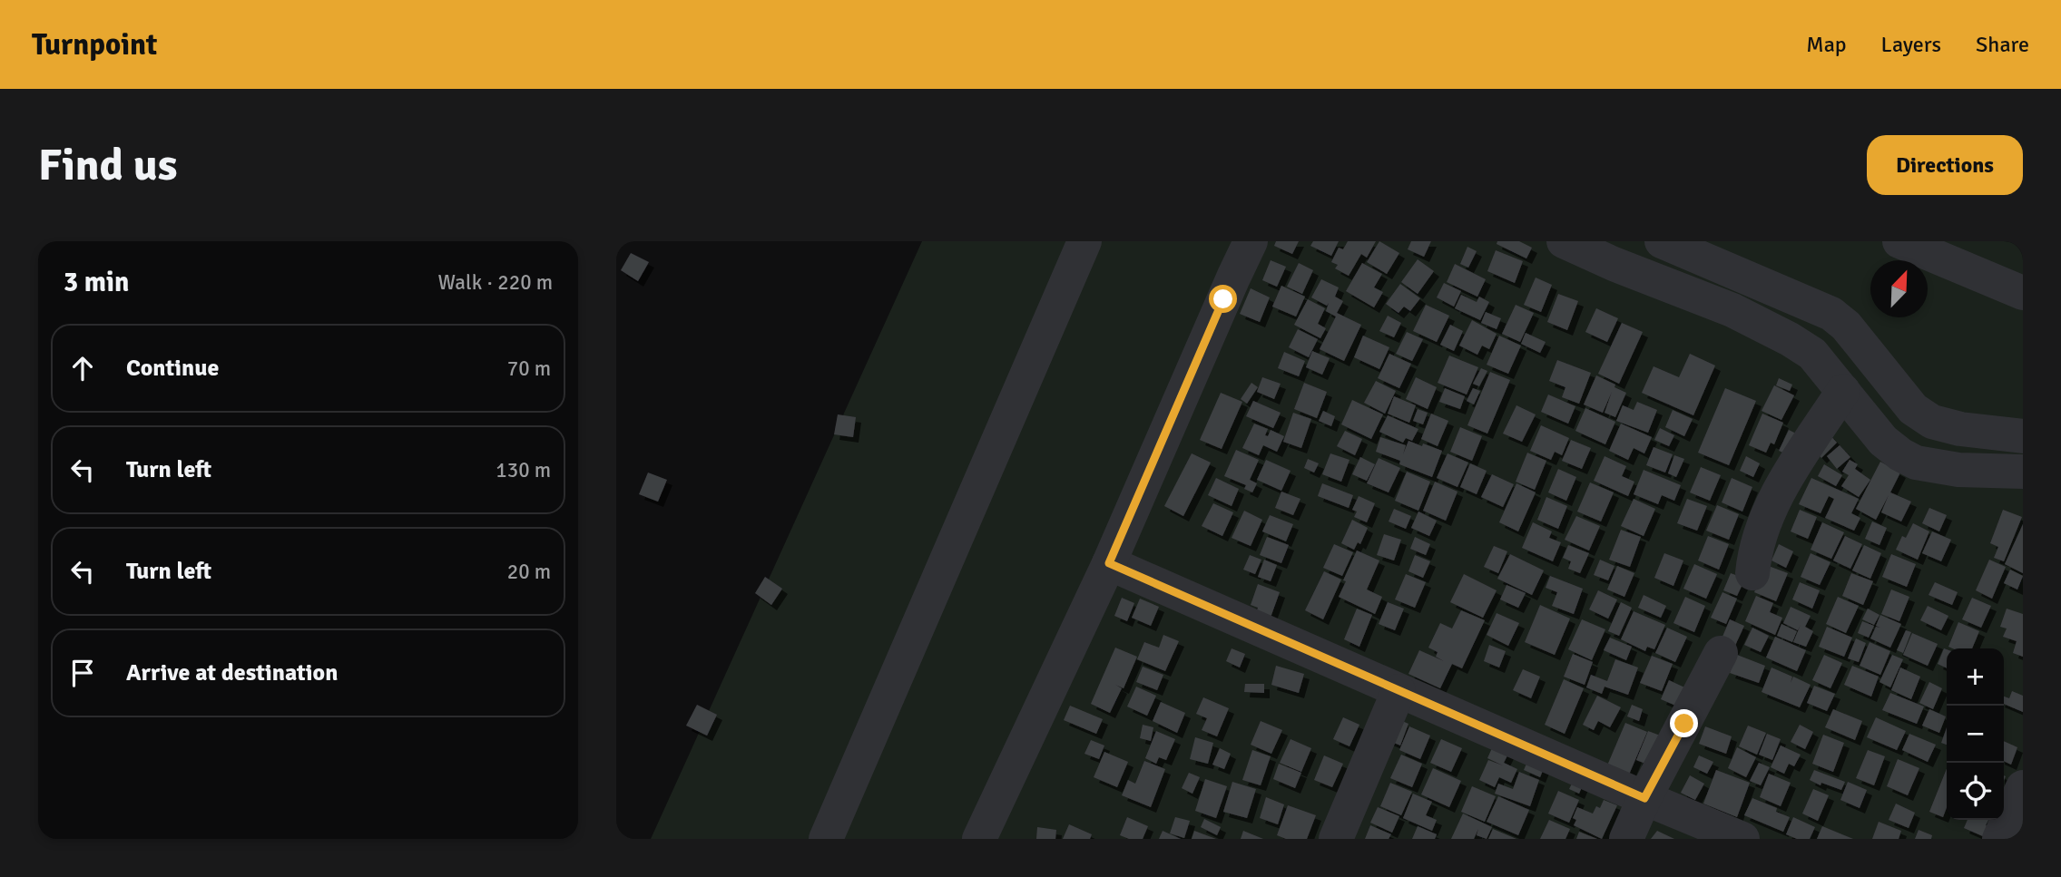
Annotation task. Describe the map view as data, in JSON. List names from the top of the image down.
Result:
{
  "north": "top right",
  "page": {
    "header": "Turnpoint",
    "nav": ["Map", "Layers", "Share"],
    "buttons": "Directions",
    "title": "Find us",
    "heading": ["3 min", "Walk · 220 m"],
    "list": [
      ["Continue", "70 m"],
      ["Turn left", "130 m"],
      ["Turn left", "20 m"],
      "Arrive at destination"
    ],
    "map_buttons": ["+", "−"]
  }
}
